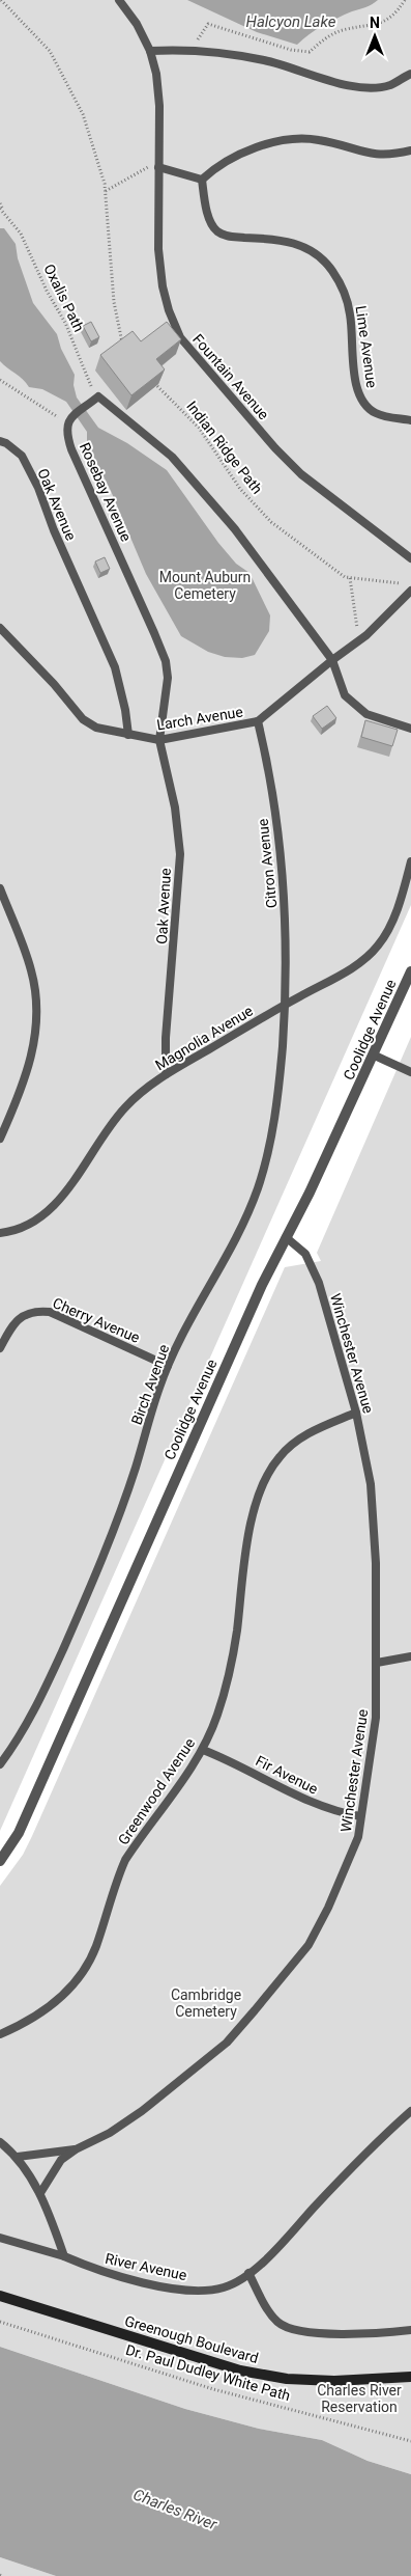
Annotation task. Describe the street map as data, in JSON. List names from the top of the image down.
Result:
{
  "streets": {
    "main road": ["Greenough Boulevard"],
    "street": ["Coolidge Avenue"],
    "lane": [
      "Lime Avenue",
      "Fountain Avenue",
      "Rosebay Avenue",
      "Oak Avenue",
      "Larch Avenue",
      "Citron Avenue",
      "Magnolia Avenue",
      "Cherry Avenue",
      "Winchester Avenue",
      "Birch Avenue",
      "Fir Avenue",
      "Greenwood Avenue",
      "River Avenue"
    ],
    "path": ["Oxalis Path", "Indian Ridge Path", "Dr. Paul Dudley White Path"]
  },
  "crossings": [
    ["Rosebay Avenue", "Oak Avenue"],
    ["Rosebay Avenue", "Larch Avenue"],
    ["Oak Avenue", "Larch Avenue"],
    ["Oak Avenue", "Magnolia Avenue"],
    ["Larch Avenue", "Citron Avenue"],
    ["Citron Avenue", "Magnolia Avenue"],
    ["Citron Avenue", "Birch Avenue"],
    ["Coolidge Avenue", "Winchester Avenue"],
    ["Magnolia Avenue", "Birch Avenue"],
    ["Cherry Avenue", "Birch Avenue"],
    ["Winchester Avenue", "Fir Avenue"],
    ["Winchester Avenue", "Greenwood Avenue"],
    ["Fir Avenue", "Greenwood Avenue"]
  ],
  "water": ["Halcyon Lake", "Charles River"],
  "parks": ["Mount Auburn Cemetery", "Cambridge Cemetery", "Charles River Reservation"],
  "north": "top"
}
